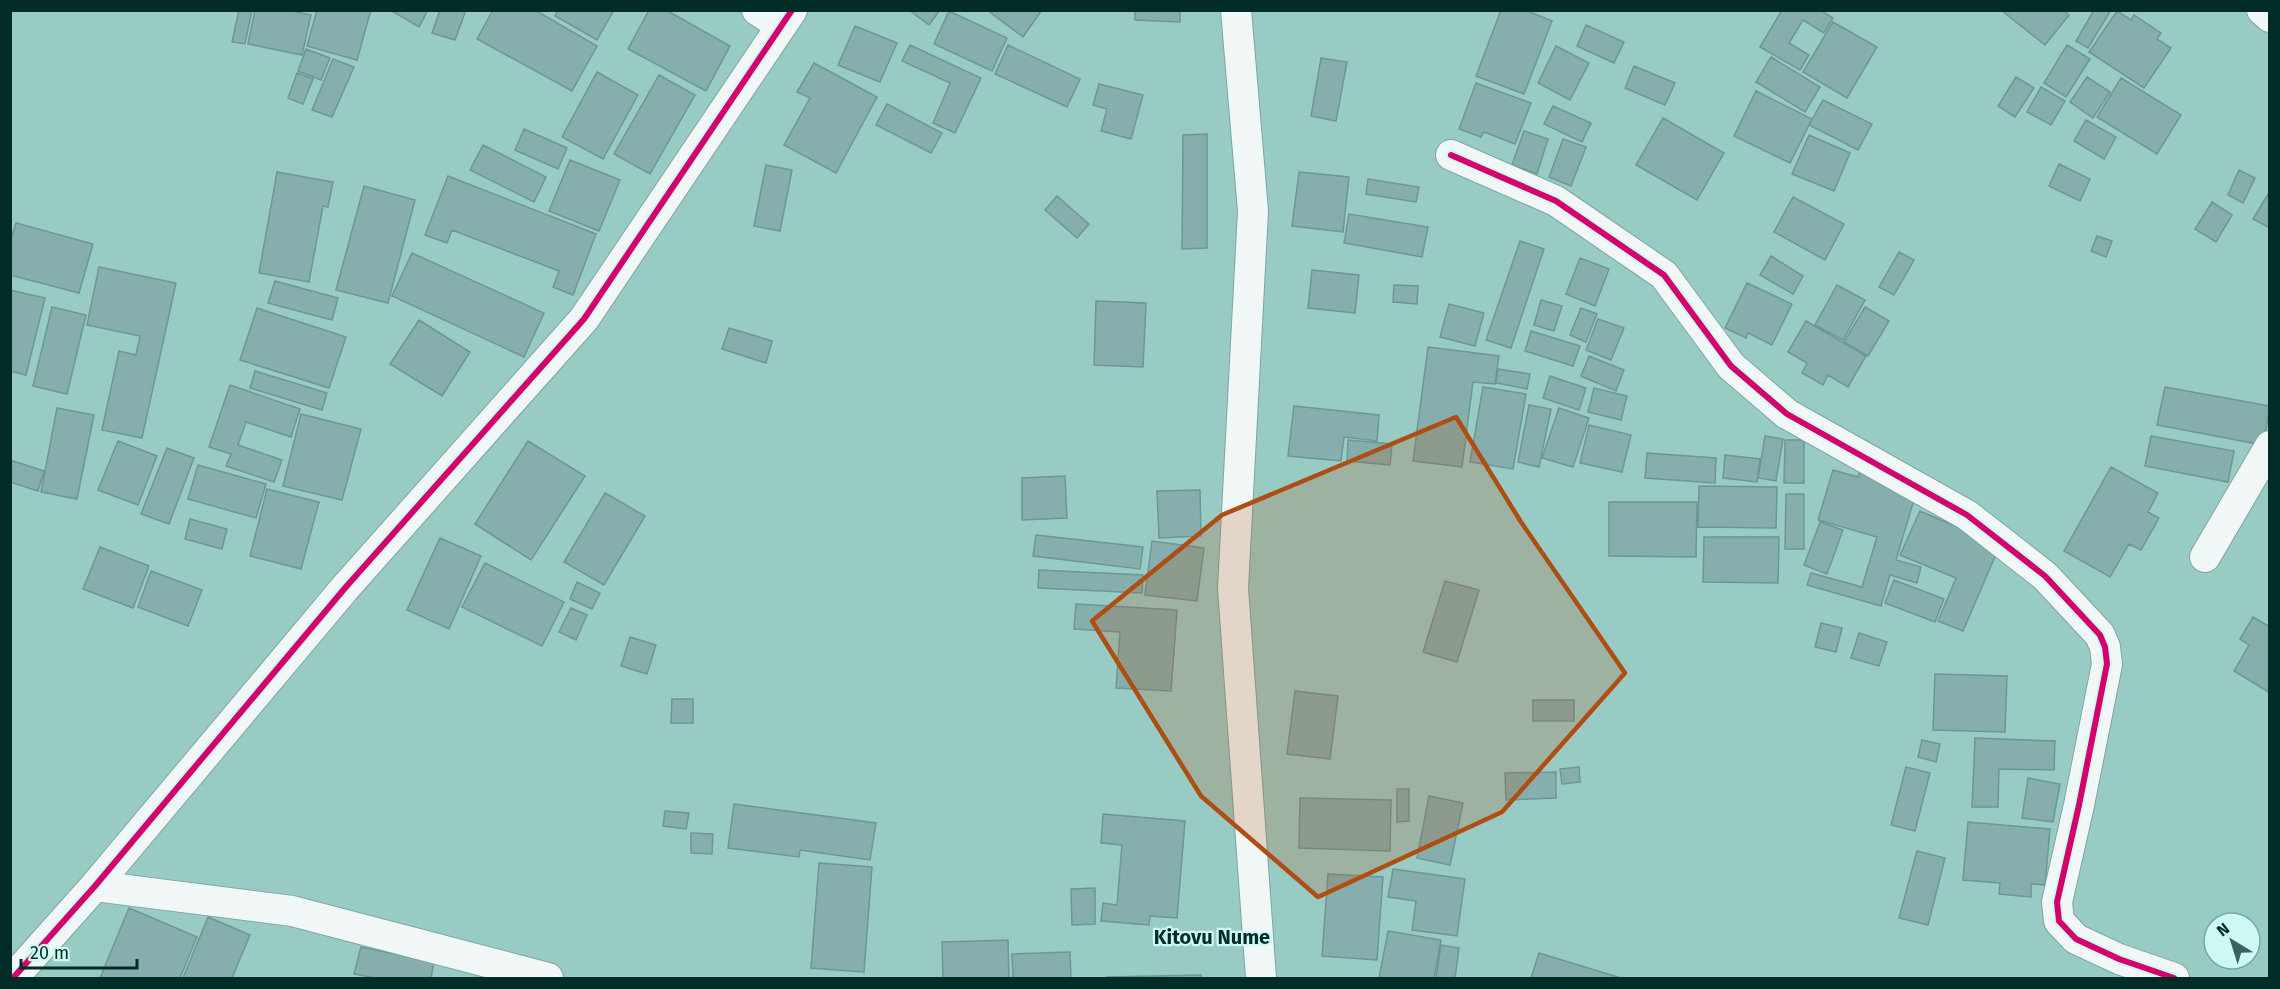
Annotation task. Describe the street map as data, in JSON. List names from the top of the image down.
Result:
{
  "districts": ["Kitovu Nume"],
  "scale_bar": "20 m",
  "north": "top left"
}
